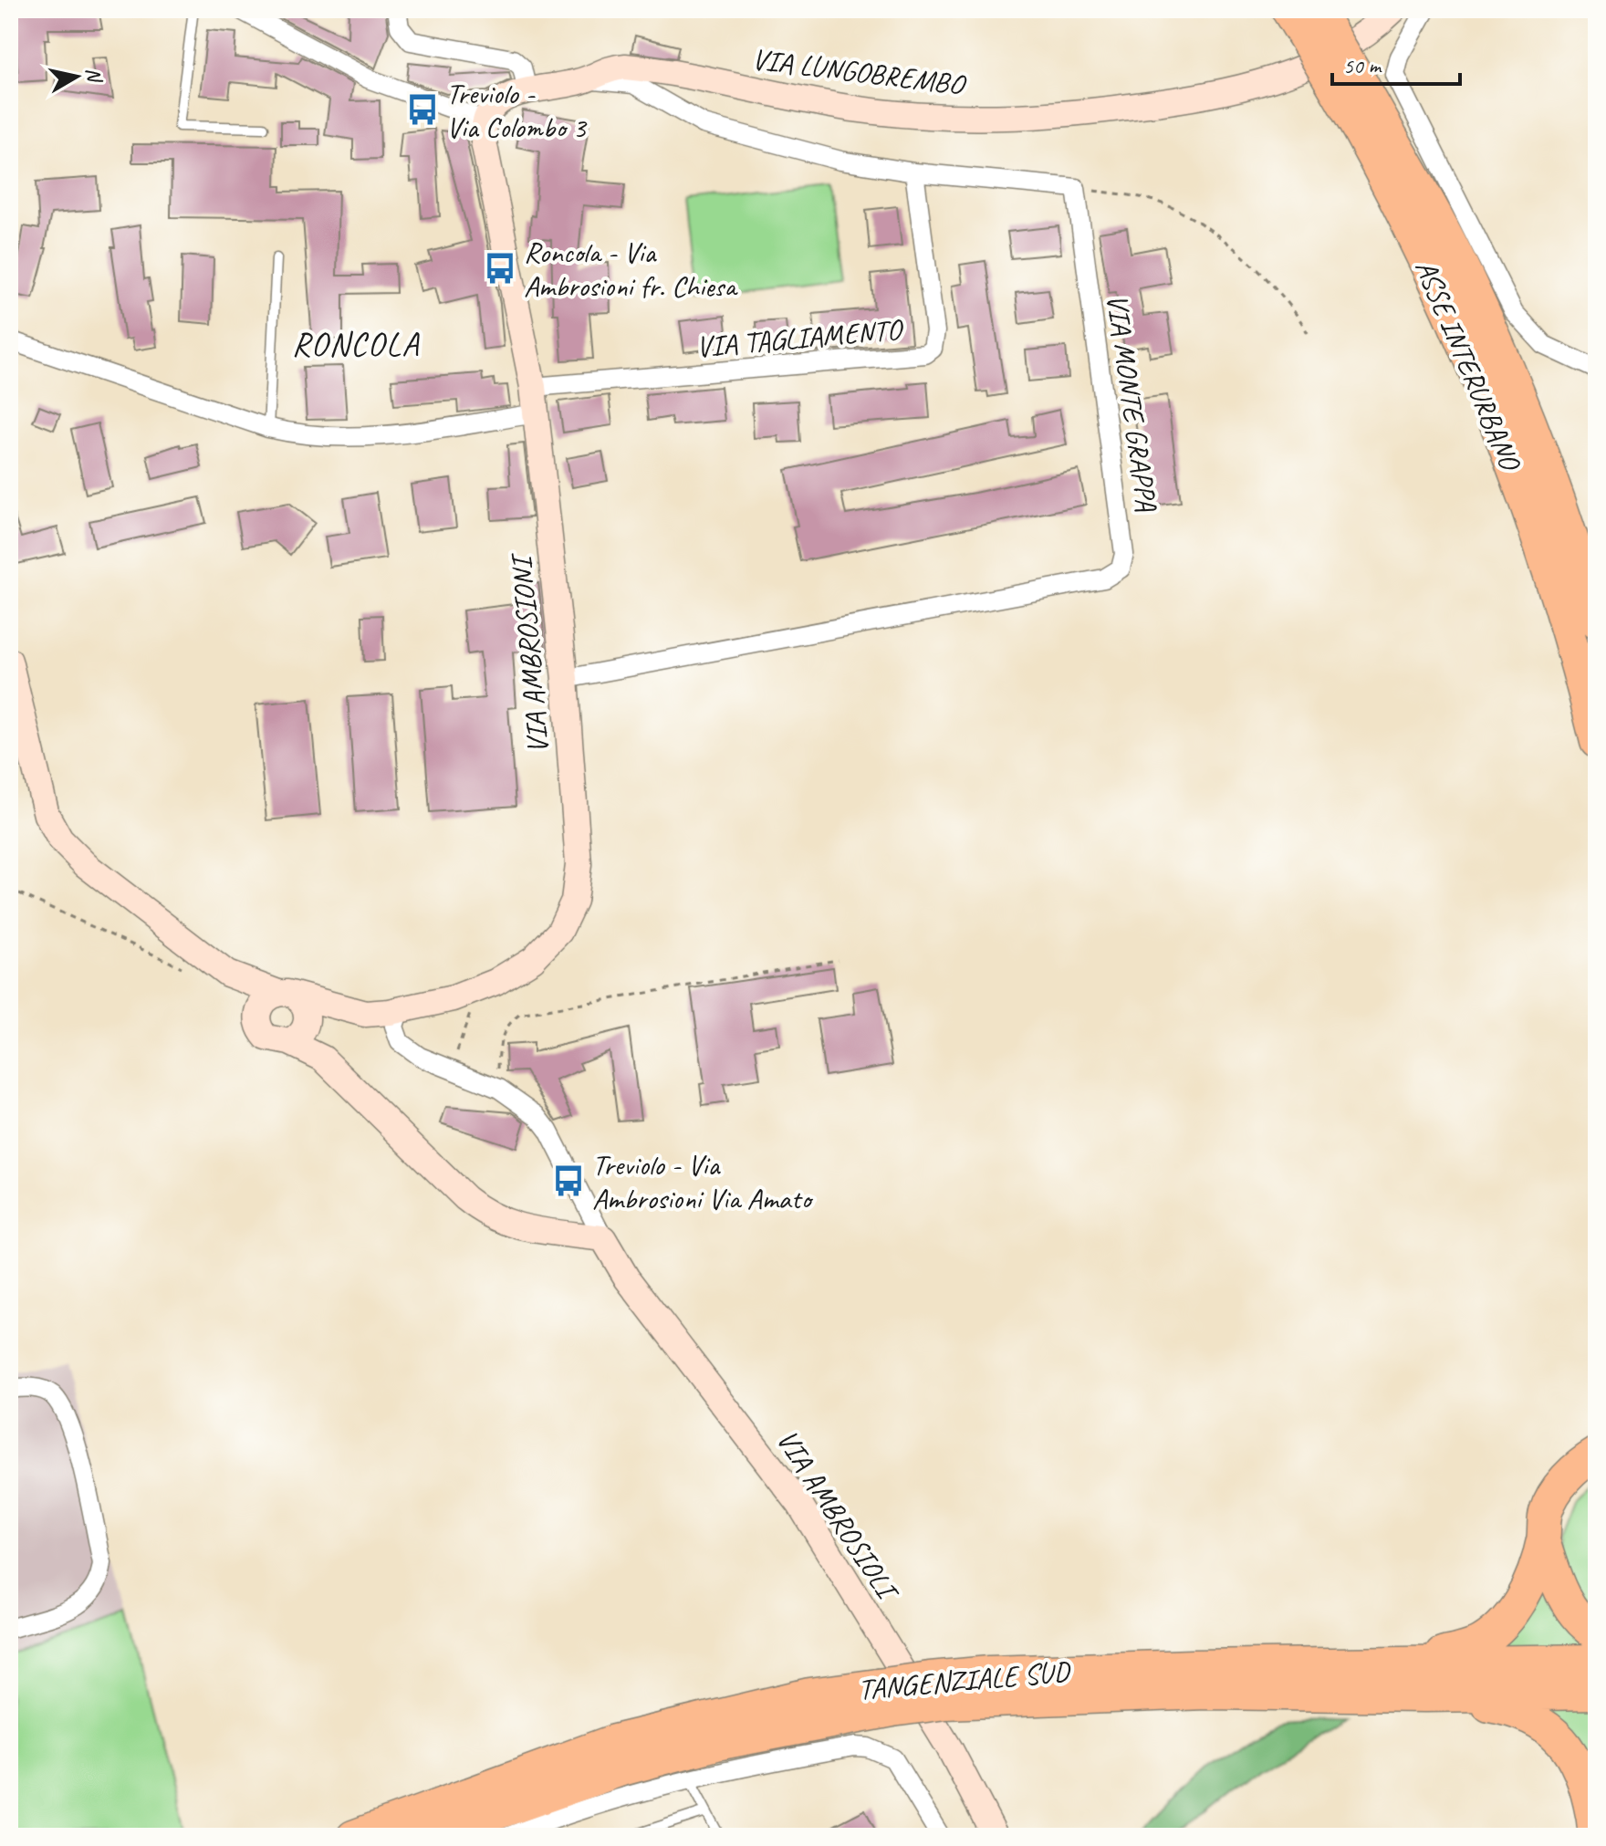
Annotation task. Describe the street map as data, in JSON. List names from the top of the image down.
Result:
{
  "streets": {
    "highway": ["ASSE INTERURBANO", "TANGENZIALE SUD"],
    "street": [
      "VIA LUNGOBREMBO",
      "VIA TAGLIAMENTO",
      "VIA MONTE GRAPPA",
      "VIA AMBROSIONI",
      "VIA AMBROSIOLI"
    ]
  },
  "crossings": [
    ["VIA LUNGOBREMBO", "VIA AMBROSIONI"],
    ["VIA TAGLIAMENTO", "VIA AMBROSIONI"],
    ["VIA MONTE GRAPPA", "VIA AMBROSIONI"]
  ],
  "districts": ["RONCOLA"],
  "places": {
    "bus stop": ["Treviolo - Via Colombo 3", "Roncola - Via Ambrosioni fr. Chiesa", "Treviolo - Via Ambrosioni Via Amato"]
  },
  "scale_bar": "50 m",
  "north": "right"
}
